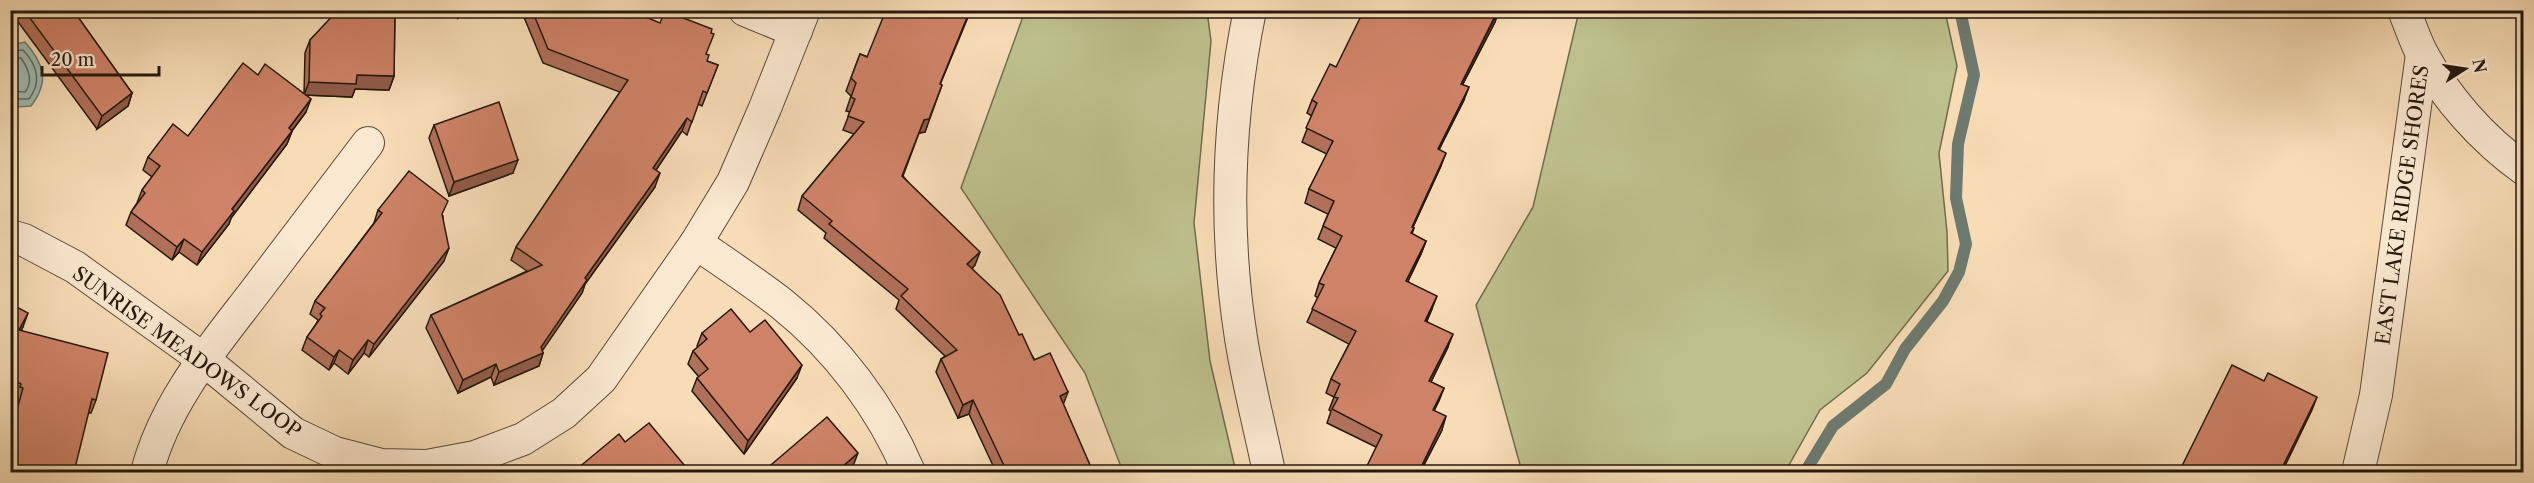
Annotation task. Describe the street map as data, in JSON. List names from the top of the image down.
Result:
{
  "streets": {
    "street": ["EAST LAKE RIDGE SHORES", "SUNRISE MEADOWS LOOP"]
  },
  "scale_bar": "20 m",
  "north": "right"
}
